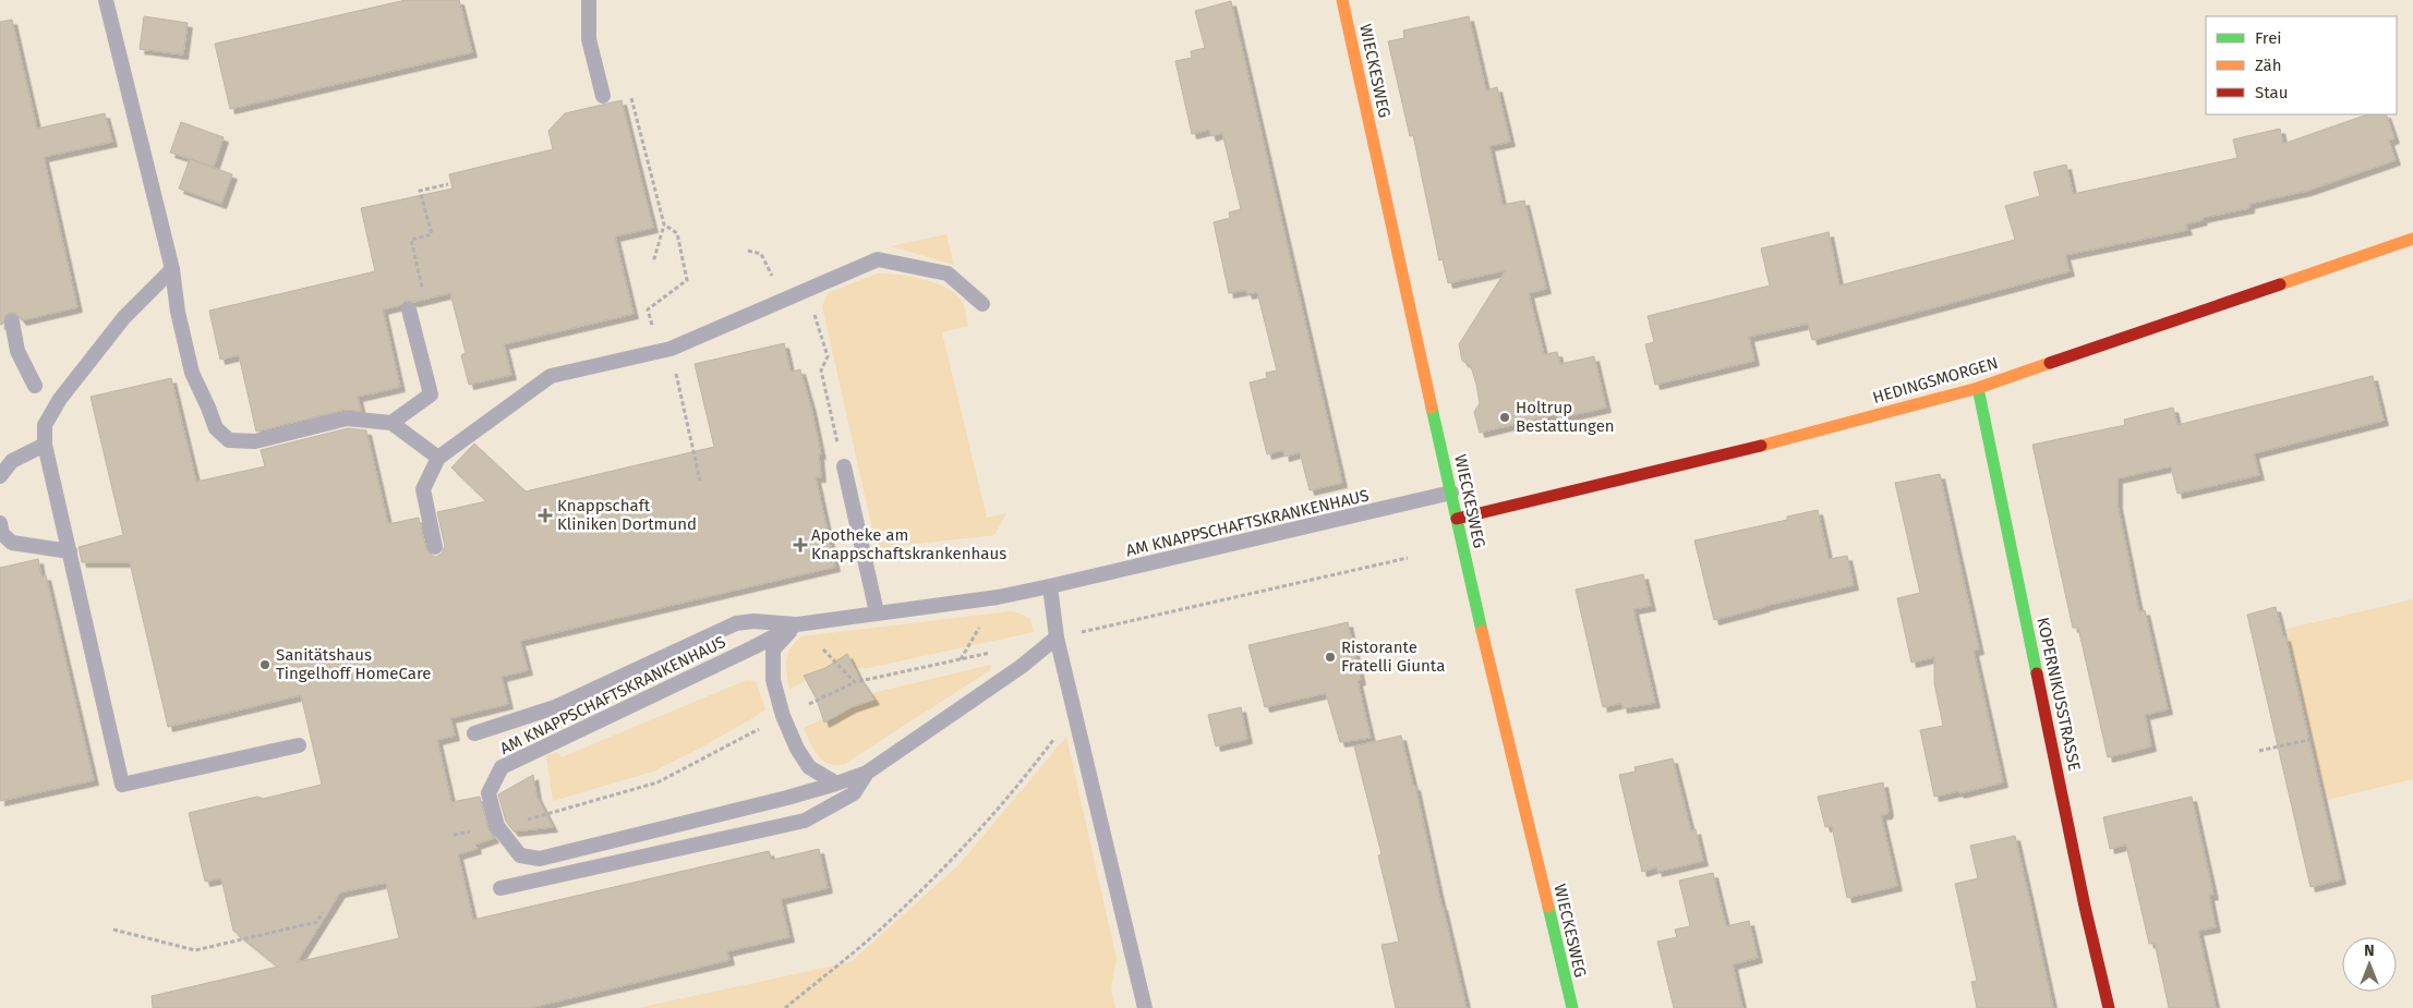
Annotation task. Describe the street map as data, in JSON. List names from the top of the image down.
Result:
{
  "streets": {
    "street": ["WIECKESWEG", "HEDINGSMORGEN", "KOPERNIKUSSTRASSE"],
    "lane": ["AM KNAPPSCHAFTSKRANKENHAUS"]
  },
  "crossings": [
    ["WIECKESWEG", "HEDINGSMORGEN"],
    ["WIECKESWEG", "AM KNAPPSCHAFTSKRANKENHAUS"],
    ["HEDINGSMORGEN", "KOPERNIKUSSTRASSE"]
  ],
  "places": {
    "other": ["Holtrup Bestattungen", "Ristorante Fratelli Giunta", "Sanitätshaus Tingelhoff HomeCare"],
    "health": ["Knappschaft Kliniken Dortmund", "Apotheke am Knappschaftskrankenhaus"]
  },
  "legend": ["Frei", "Zäh", "Stau"],
  "north": "top"
}
